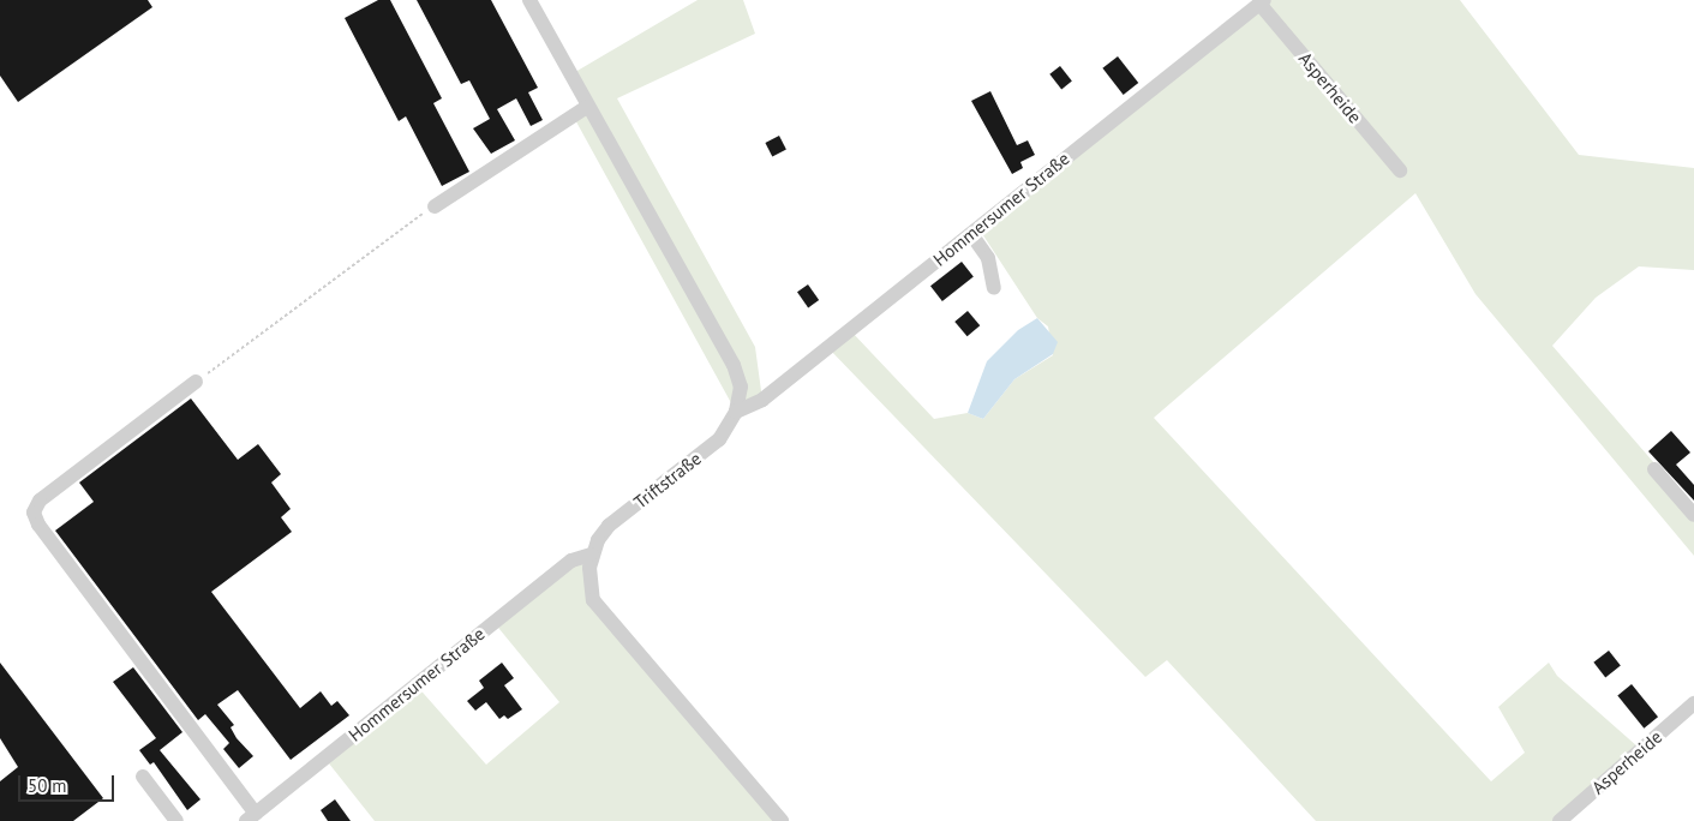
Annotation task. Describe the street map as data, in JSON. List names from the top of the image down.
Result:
{
  "streets": {
    "street": ["Asperheide", "Hommersumer Straße", "Triftstraße"]
  },
  "crossings": [
    ["Asperheide", "Hommersumer Straße"],
    ["Hommersumer Straße", "Triftstraße"]
  ],
  "scale_bar": "50 m"
}
